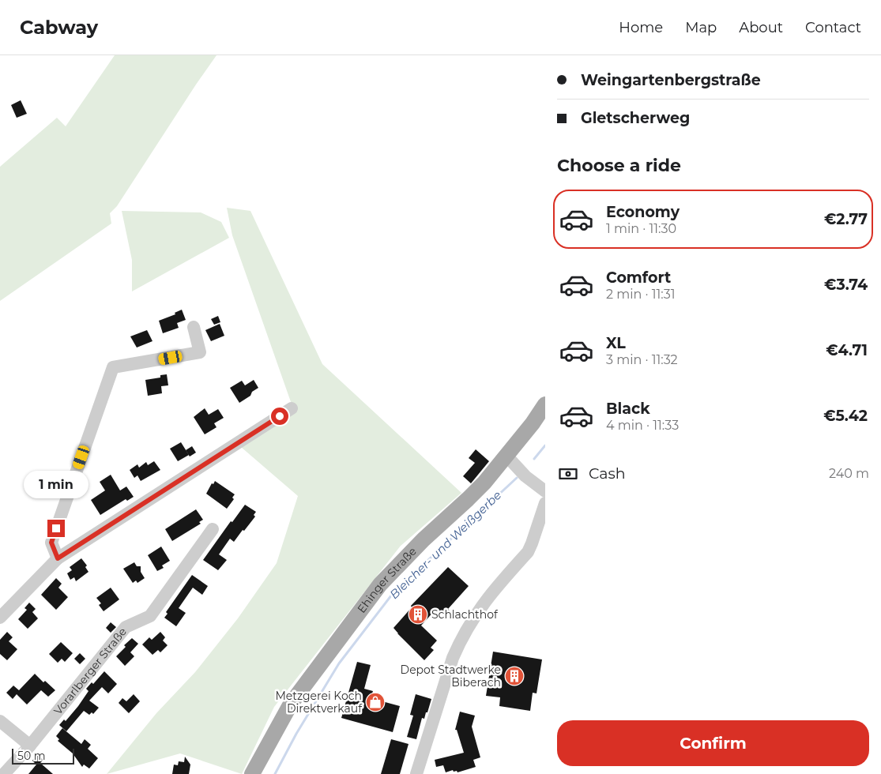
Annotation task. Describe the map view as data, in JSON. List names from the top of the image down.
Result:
{
  "streets": {
    "main road": ["Ehinger Straße"],
    "street": ["Vorarlberger Straße"]
  },
  "water": ["Bleicher- und Weißgerbe"],
  "places": {
    "building": ["Schlachthof", "Depot Stadtwerke Biberach"],
    "shop": ["Metzgerei Koch Direktverkauf"]
  },
  "scale_bar": "50 m",
  "page": {
    "header": "Cabway",
    "nav": [
      "Home",
      "Map",
      "About",
      "Contact"
    ],
    "banner": ["Weingartenbergstraße", "Gletscherweg"],
    "heading": "Choose a ride",
    "list": [
      {
        "name": "Economy",
        "note": "1 min · 11:30",
        "value": "€2.77"
      },
      {
        "name": "Comfort",
        "note": "2 min · 11:31",
        "value": "€3.74"
      },
      {
        "name": "XL",
        "note": "3 min · 11:32",
        "value": "€4.71"
      },
      {
        "name": "Black",
        "note": "4 min · 11:33",
        "value": "€5.42"
      }
    ],
    "pay": ["Cash", "240 m"],
    "bubble": "1 min",
    "buttons": "Confirm",
    "scale": "50 m"
  }
}
